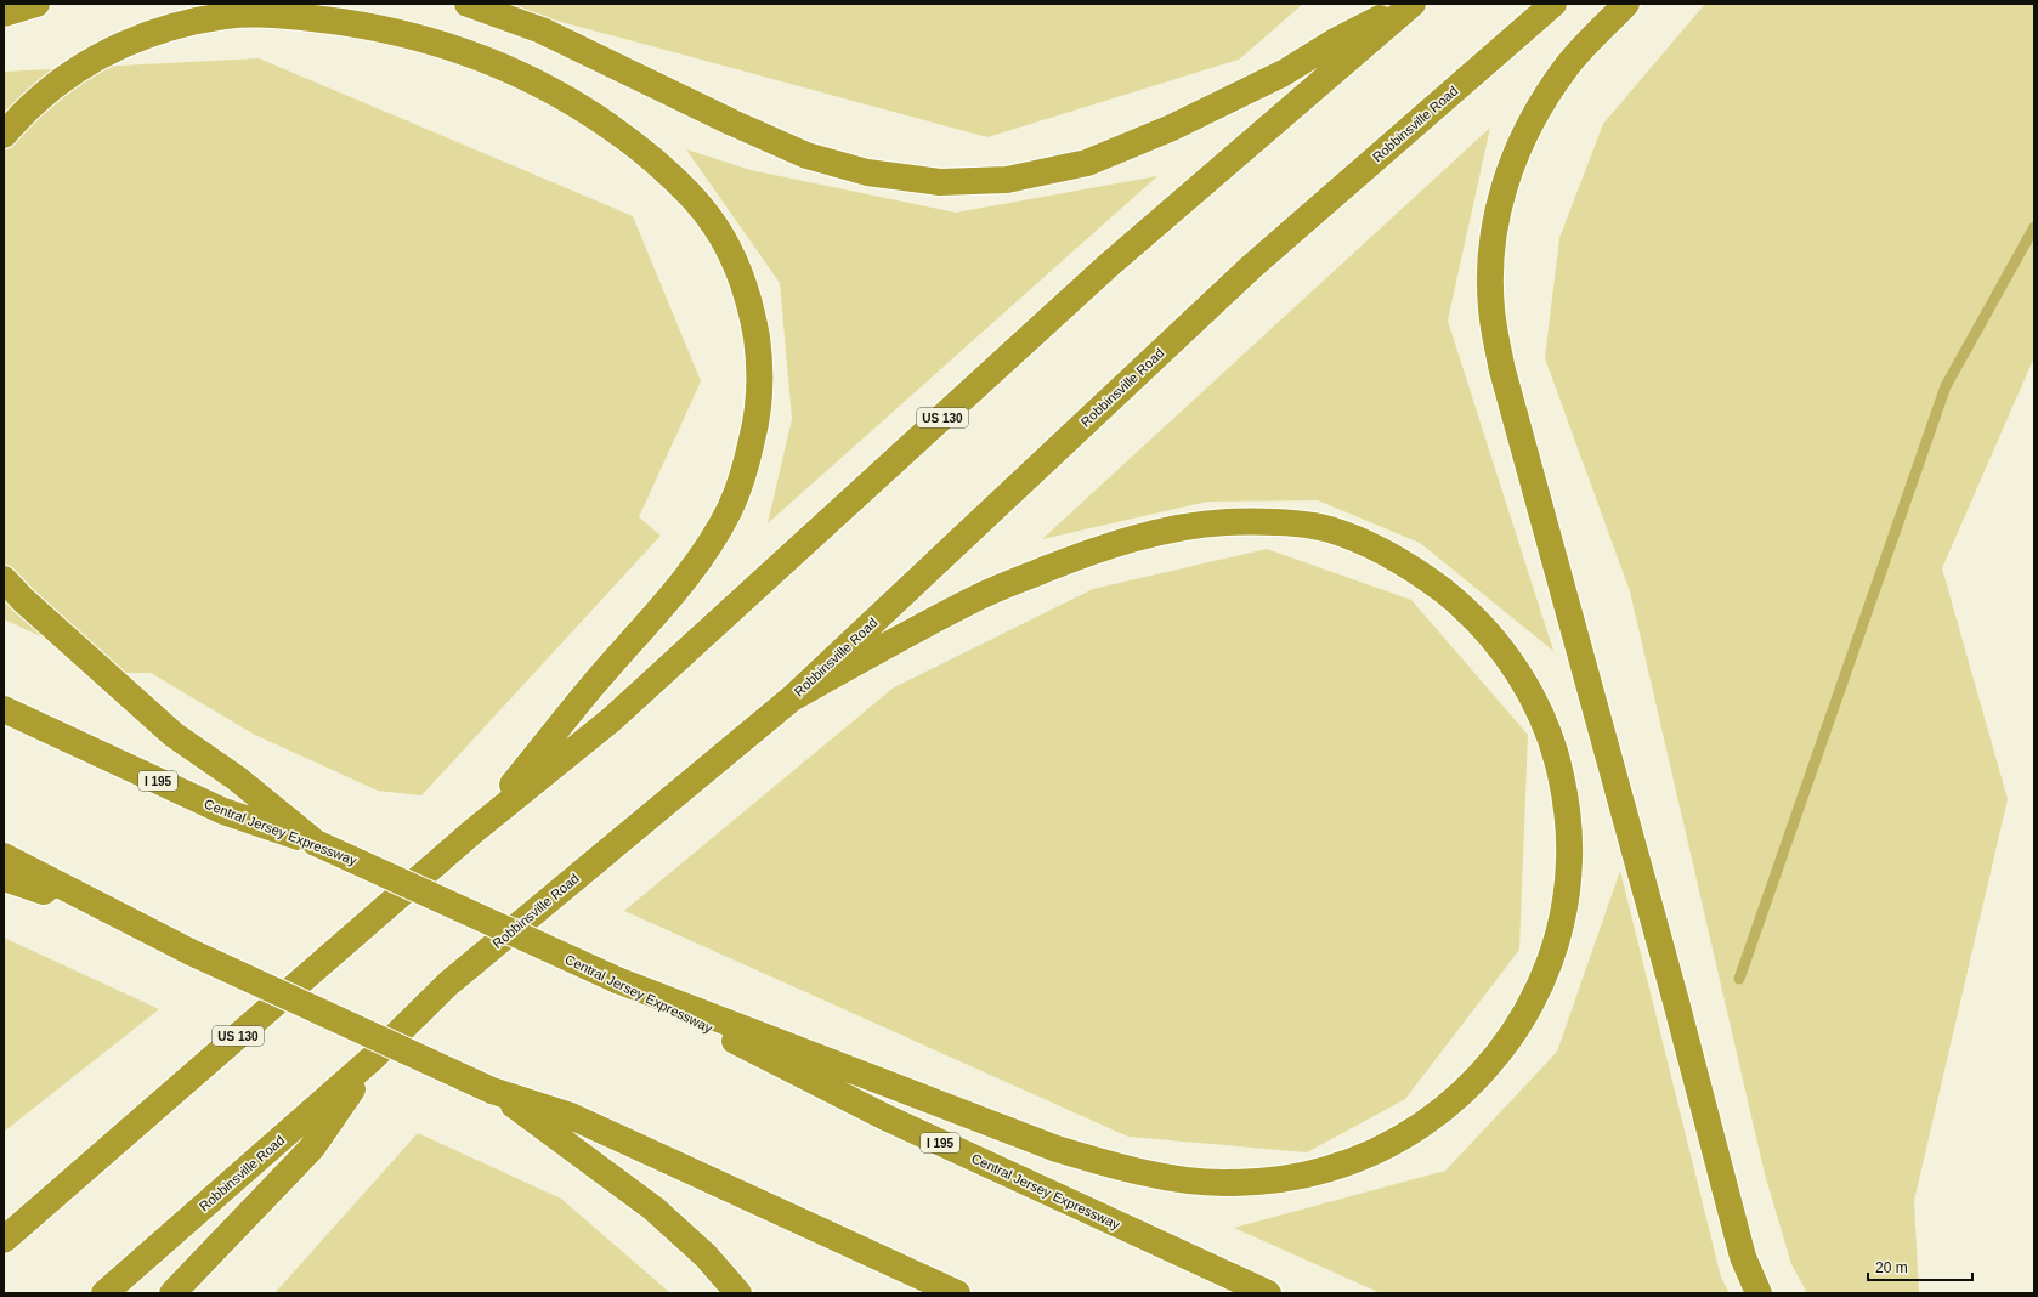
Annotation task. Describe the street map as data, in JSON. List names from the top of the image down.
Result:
{
  "streets": {
    "highway": [
      "Robbinsville Road",
      "US 130",
      "I 195",
      "Central Jersey Expressway"
    ]
  },
  "scale_bar": "20 m"
}
